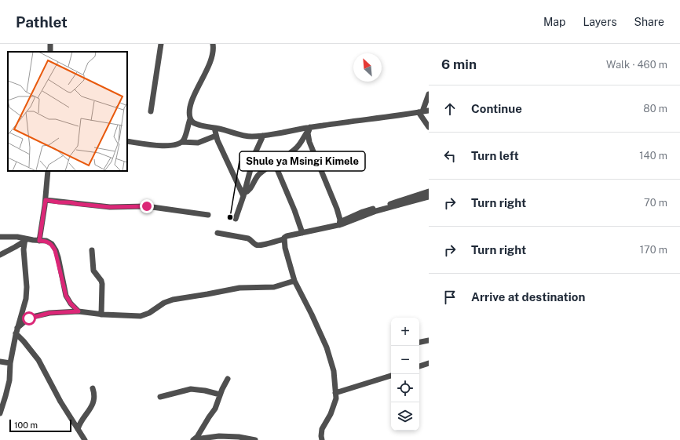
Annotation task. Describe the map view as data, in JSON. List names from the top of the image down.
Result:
{
  "places": ["Shule ya Msingi Kimele"],
  "scale_bar": "100 m",
  "north": "top left",
  "page": {
    "header": "Pathlet",
    "nav": ["Map", "Layers", "Share"],
    "heading": ["6 min", "Walk · 460 m"],
    "list": [
      ["Continue", "80 m"],
      ["Turn left", "140 m"],
      ["Turn right", "70 m"],
      ["Turn right", "170 m"],
      "Arrive at destination"
    ],
    "map_buttons": ["+", "−"],
    "scale": "100 m"
  }
}
